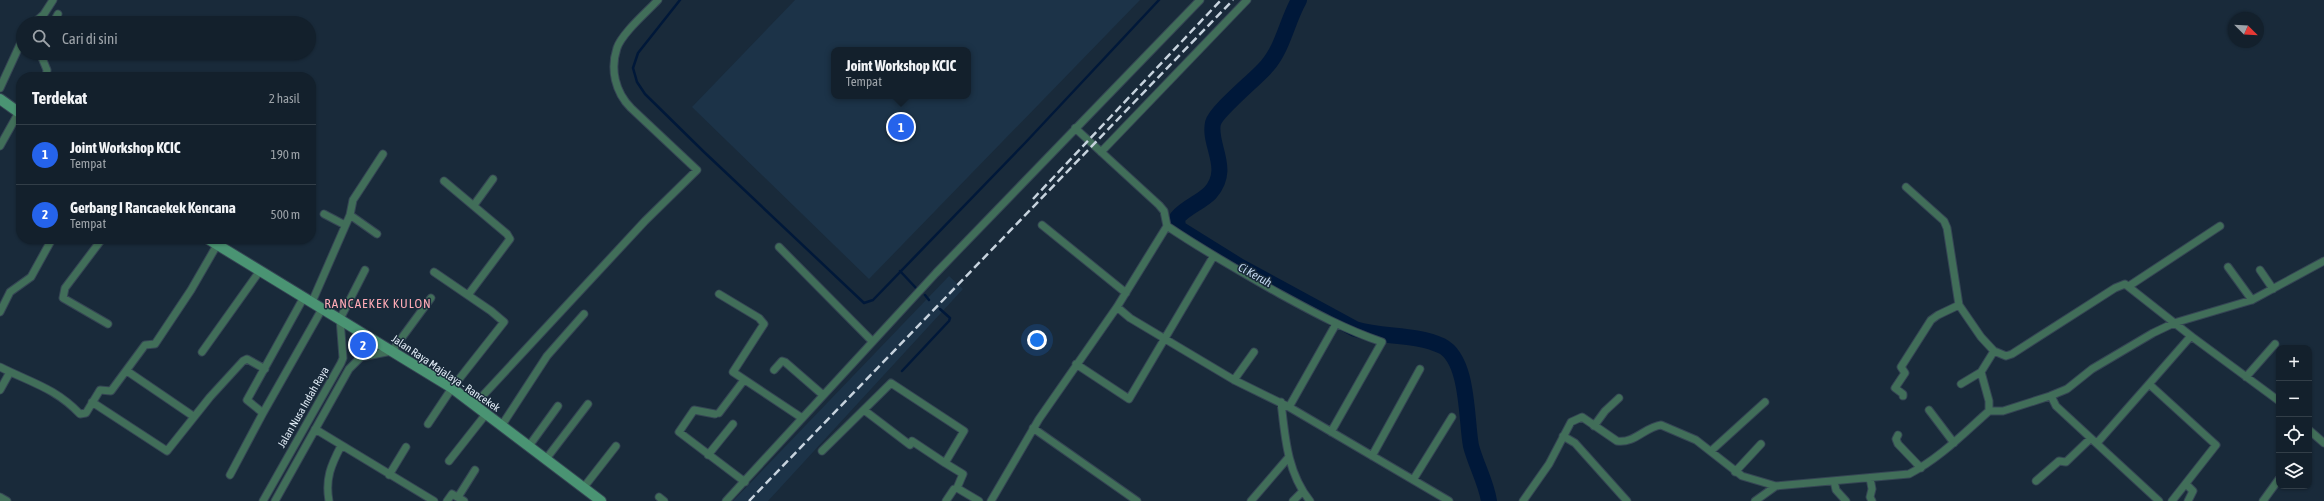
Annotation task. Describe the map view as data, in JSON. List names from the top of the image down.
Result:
{
  "streets": {
    "main road": ["Jalan Raya Majalaya - Rancekek"],
    "street": ["Jalan Nusa Indah Raya"]
  },
  "crossings": [
    ["Jalan Raya Majalaya - Rancekek", "Jalan Nusa Indah Raya"]
  ],
  "districts": ["RANCAEKEK KULON"],
  "water": ["Ci Keruh"],
  "north": "bottom right",
  "page": {
    "search": "Cari di sini",
    "popup": ["Joint Workshop KCIC", "Tempat"],
    "heading": ["Terdekat", "2 hasil"],
    "pins": ["1", "2"],
    "list": [
      {
        "mark": "1",
        "name": "Joint Workshop KCIC",
        "note": "Tempat",
        "value": "190 m"
      },
      {
        "mark": "2",
        "name": "Gerbang I Rancaekek Kencana",
        "note": "Tempat",
        "value": "500 m"
      }
    ],
    "map_buttons": ["+", "−"]
  }
}
